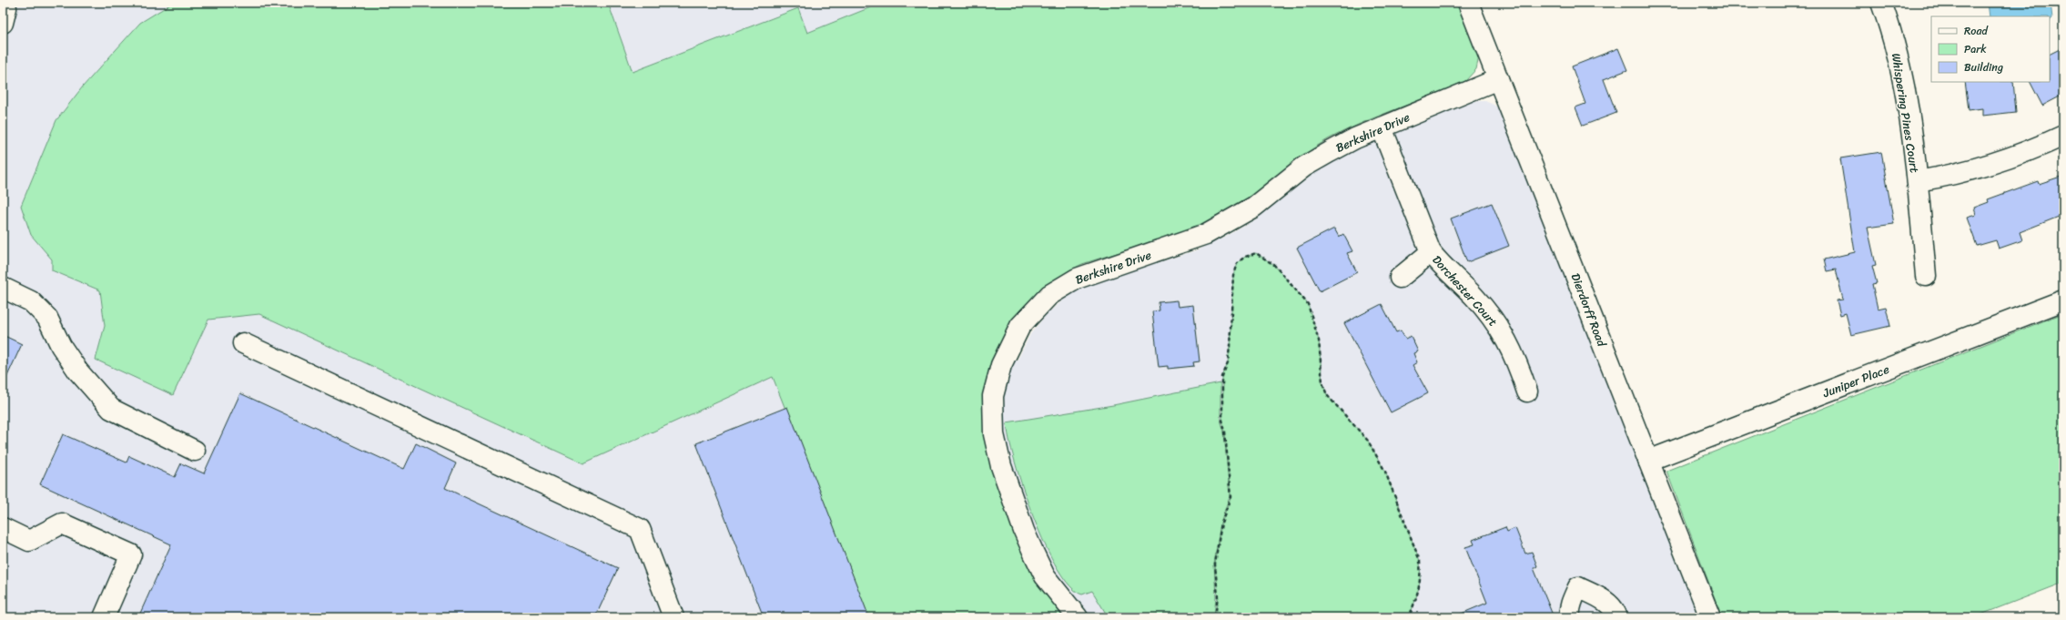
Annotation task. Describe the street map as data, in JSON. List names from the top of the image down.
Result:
{
  "streets": {
    "street": [
      "Whispering Pines Court",
      "Berkshire Drive",
      "Dorchester Court",
      "Dierdorff Road",
      "Juniper Place"
    ]
  },
  "crossings": [
    ["Berkshire Drive", "Dorchester Court"],
    ["Berkshire Drive", "Dierdorff Road"],
    ["Dierdorff Road", "Juniper Place"]
  ],
  "legend": ["Road", "Park", "Building"]
}
